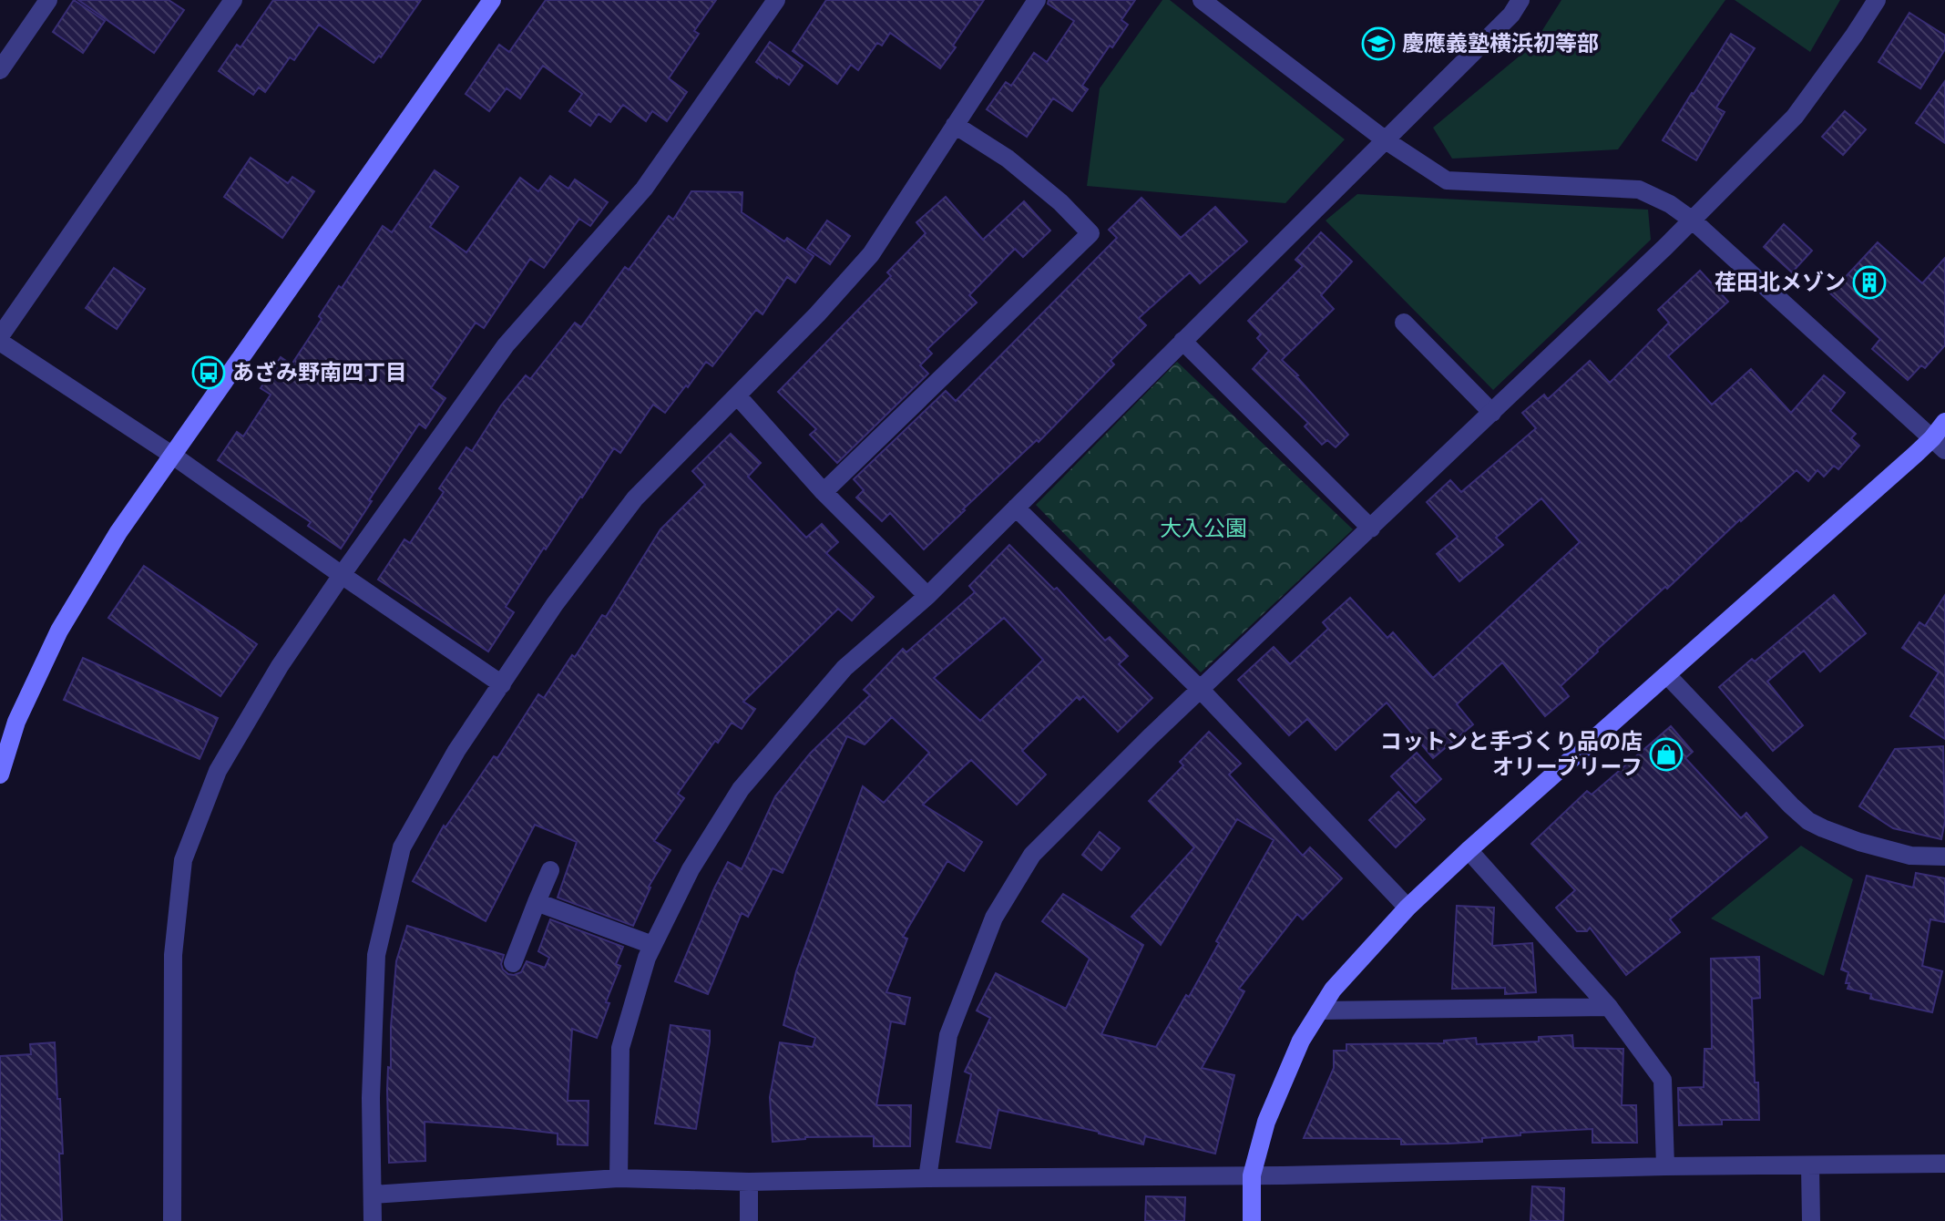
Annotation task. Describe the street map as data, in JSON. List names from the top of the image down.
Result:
{
  "parks": ["大入公園"],
  "places": {
    "school or university": ["慶應義塾横浜初等部"],
    "building": ["荏田北メゾン"],
    "bus stop": ["あざみ野南四丁目"],
    "shop": ["コットンと手づくり品の店 オリーブリーフ"]
  }
}
